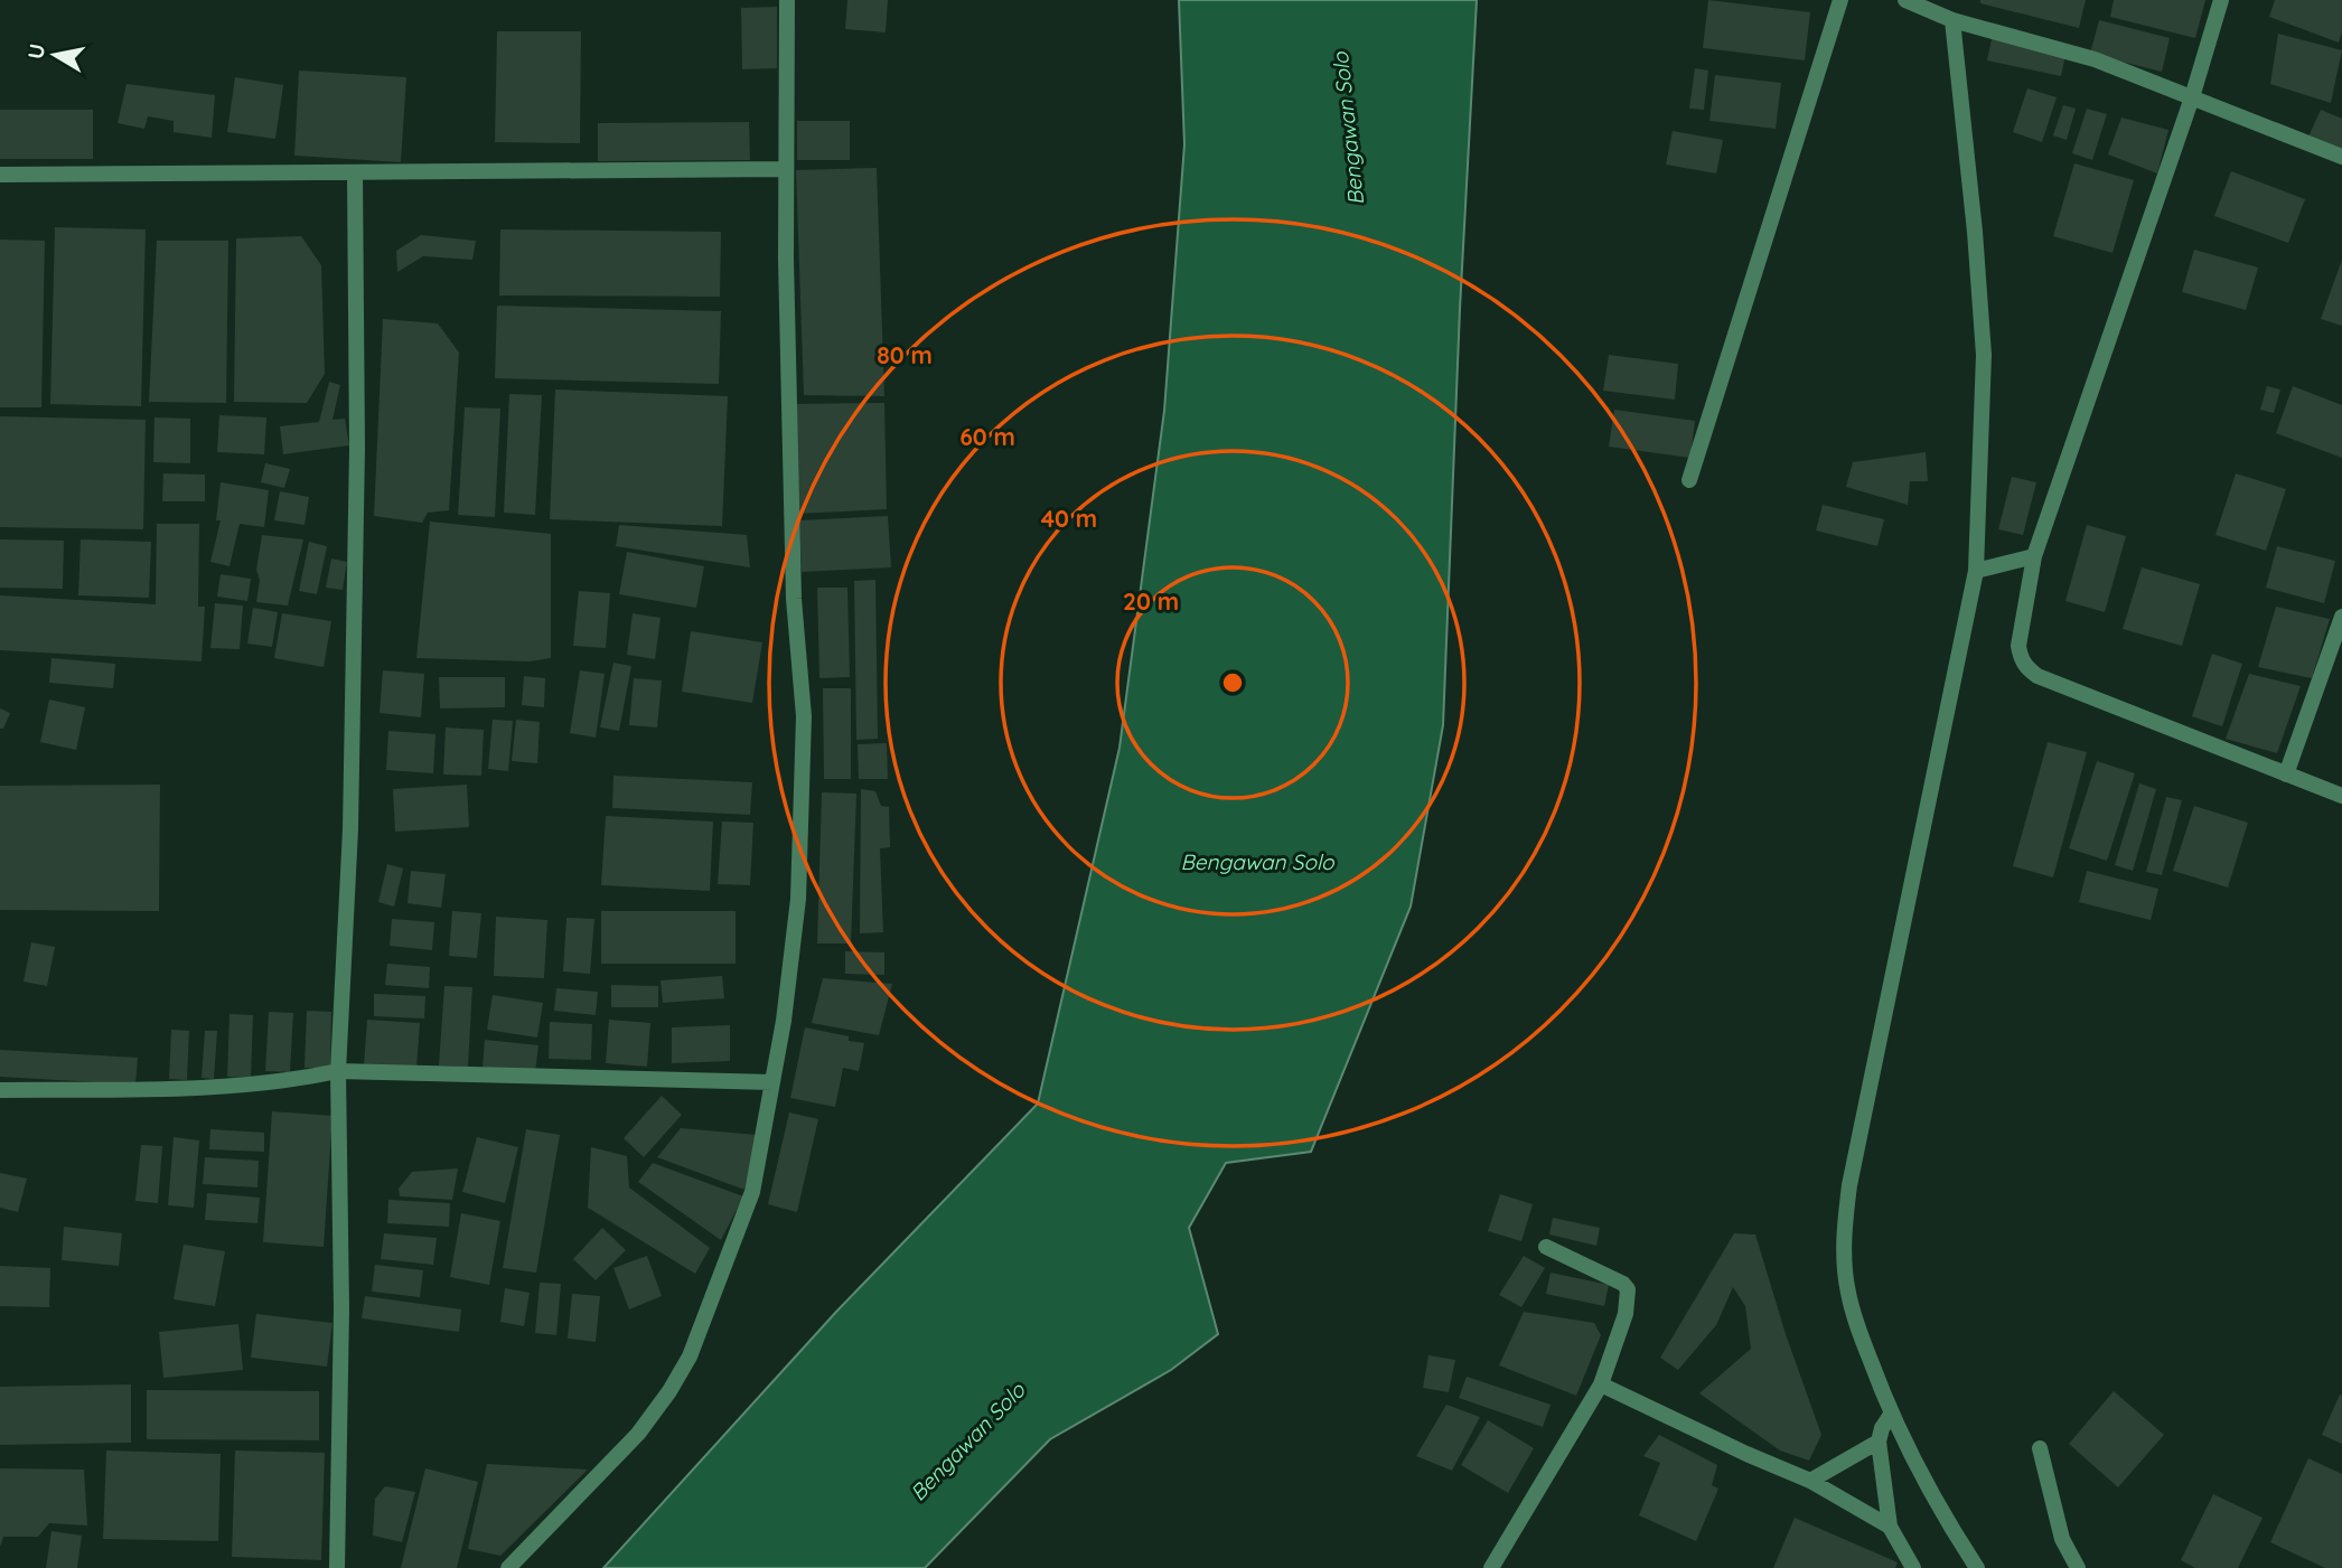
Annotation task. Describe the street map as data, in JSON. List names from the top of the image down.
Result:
{
  "water": ["Bengawan Solo"],
  "north": "left",
  "rings": [
    "80 m",
    "60 m",
    "40 m",
    "20 m"
  ]
}
